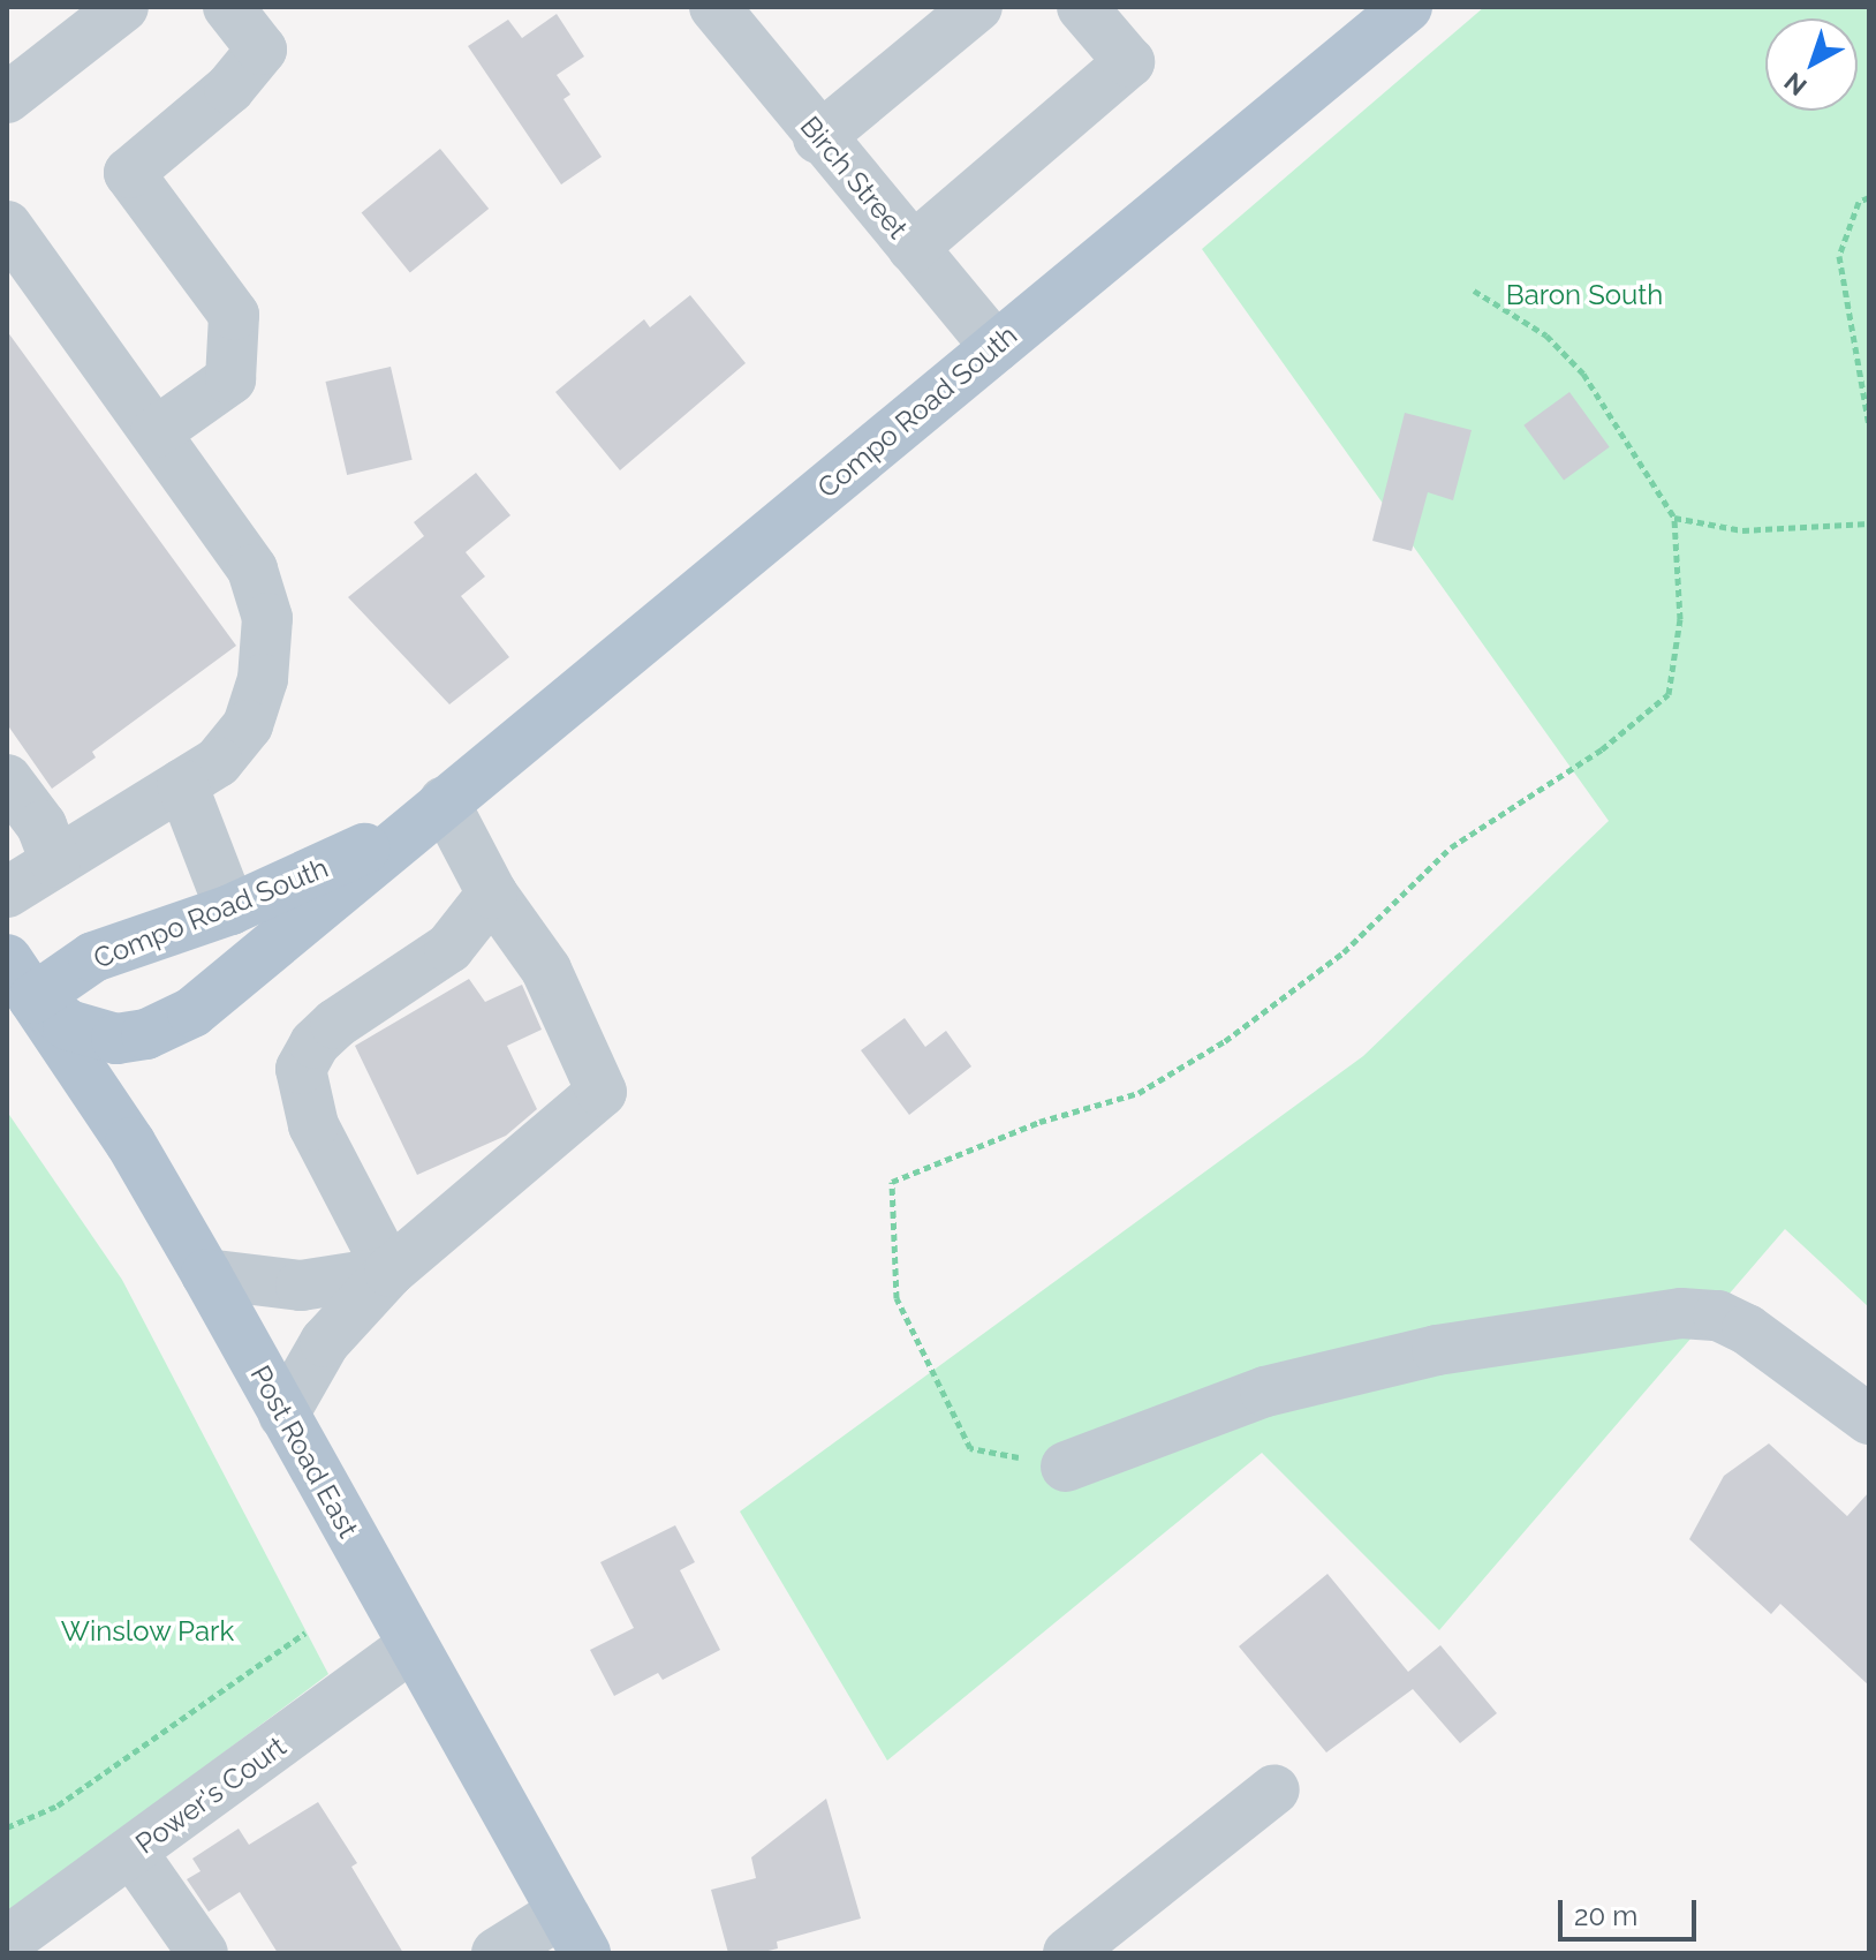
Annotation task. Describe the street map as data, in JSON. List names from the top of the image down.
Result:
{
  "streets": {
    "main road": ["Compo Road South", "Post Road East"],
    "street": ["Birch Street", "Power's Court"]
  },
  "crossings": [
    ["Birch Street", "Compo Road South"],
    ["Compo Road South", "Post Road East"],
    ["Post Road East", "Power's Court"]
  ],
  "parks": ["Baron South", "Winslow Park"],
  "scale_bar": "20 m",
  "north": "bottom left"
}
